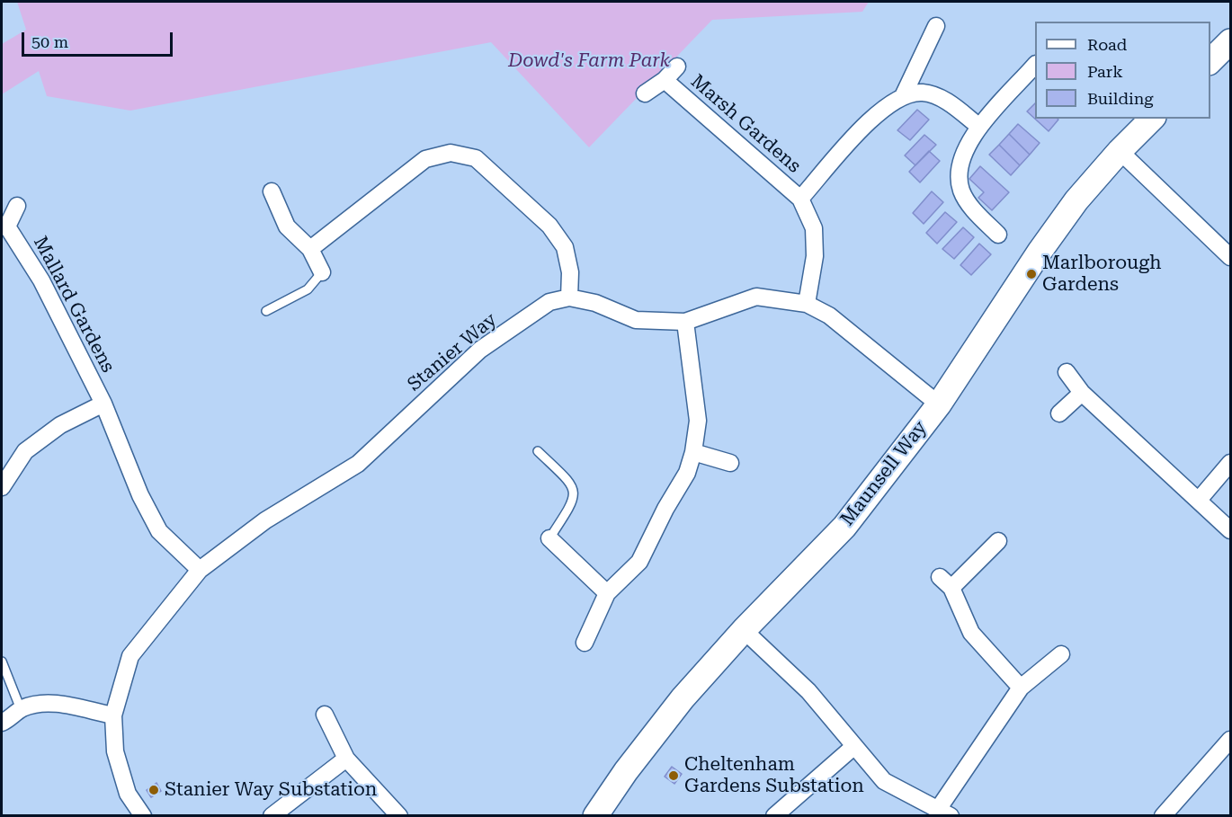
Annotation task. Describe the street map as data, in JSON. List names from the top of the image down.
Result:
{
  "streets": {
    "street": [
      "Marsh Gardens",
      "Mallard Gardens",
      "Stanier Way",
      "Maunsell Way"
    ]
  },
  "crossings": [
    ["Marsh Gardens", "Stanier Way"],
    ["Mallard Gardens", "Stanier Way"],
    ["Stanier Way", "Maunsell Way"]
  ],
  "parks": ["Dowd's Farm Park"],
  "places": ["Marlborough Gardens", "Cheltenham Gardens Substation", "Stanier Way Substation"],
  "legend": ["Road", "Park", "Building"],
  "scale_bar": "50 m"
}
